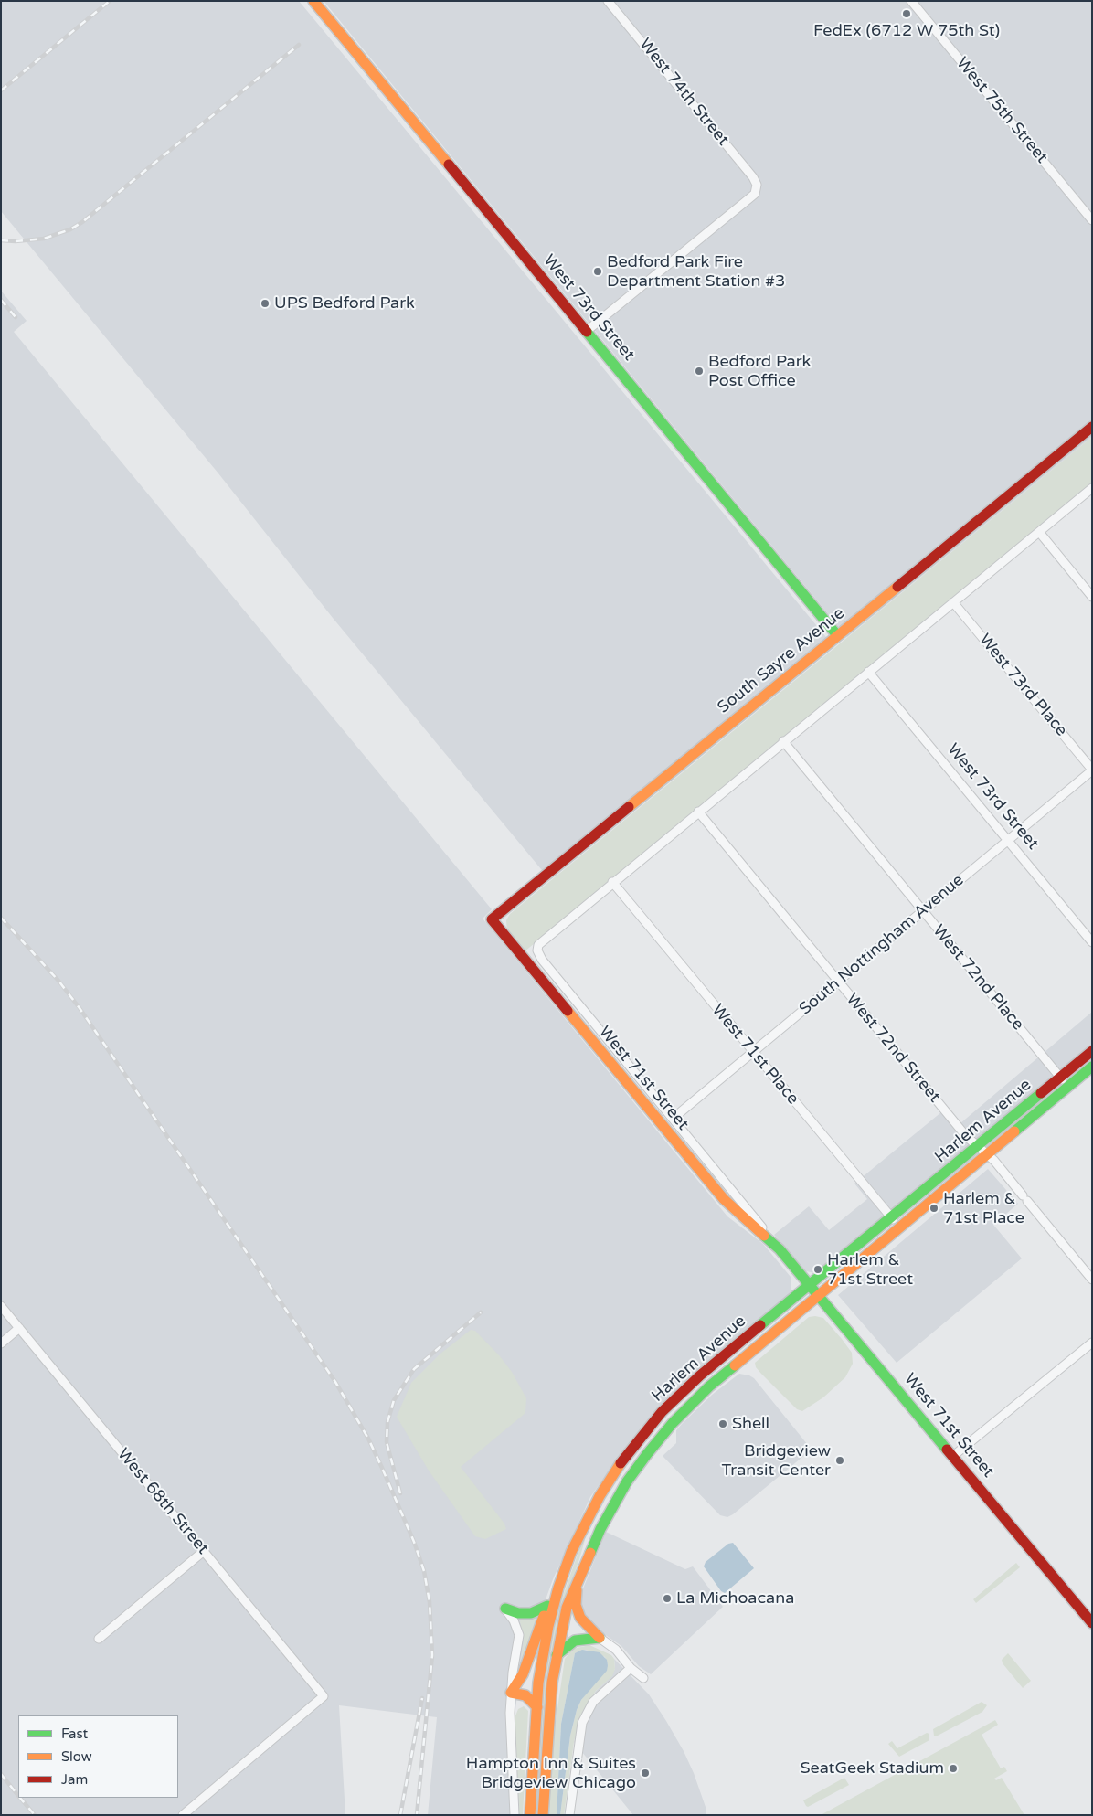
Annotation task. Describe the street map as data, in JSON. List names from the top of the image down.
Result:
{
  "streets": {
    "street": [
      "West 74th Street",
      "West 75th Street",
      "West 73rd Street",
      "South Sayre Avenue",
      "West 73rd Place",
      "South Nottingham Avenue",
      "West 72nd Place",
      "West 72nd Street",
      "West 71st Place",
      "West 71st Street",
      "Harlem Avenue",
      "West 68th Street"
    ]
  },
  "crossings": [
    ["West 74th Street", "West 73rd Street"],
    ["West 73rd Street", "South Sayre Avenue"],
    ["West 73rd Street", "South Nottingham Avenue"],
    ["South Sayre Avenue", "West 71st Street"],
    ["West 73rd Place", "South Nottingham Avenue"],
    ["South Nottingham Avenue", "West 72nd Place"],
    ["South Nottingham Avenue", "West 72nd Street"],
    ["South Nottingham Avenue", "West 71st Place"],
    ["South Nottingham Avenue", "West 71st Street"],
    ["West 72nd Place", "Harlem Avenue"],
    ["West 72nd Street", "Harlem Avenue"],
    ["West 71st Place", "West 71st Street"],
    ["West 71st Place", "Harlem Avenue"],
    ["West 71st Street", "Harlem Avenue"]
  ],
  "places": [
    "FedEx (6712 W 75th St)",
    "Bedford Park Fire Department Station #3",
    "UPS Bedford Park",
    "Bedford Park Post Office",
    "Harlem & 71st Place",
    "Harlem & 71st Street",
    "Shell",
    "Bridgeview Transit Center",
    "La Michoacana",
    "SeatGeek Stadium",
    "Hampton Inn & Suites Bridgeview Chicago"
  ],
  "legend": ["Fast", "Slow", "Jam"]
}
